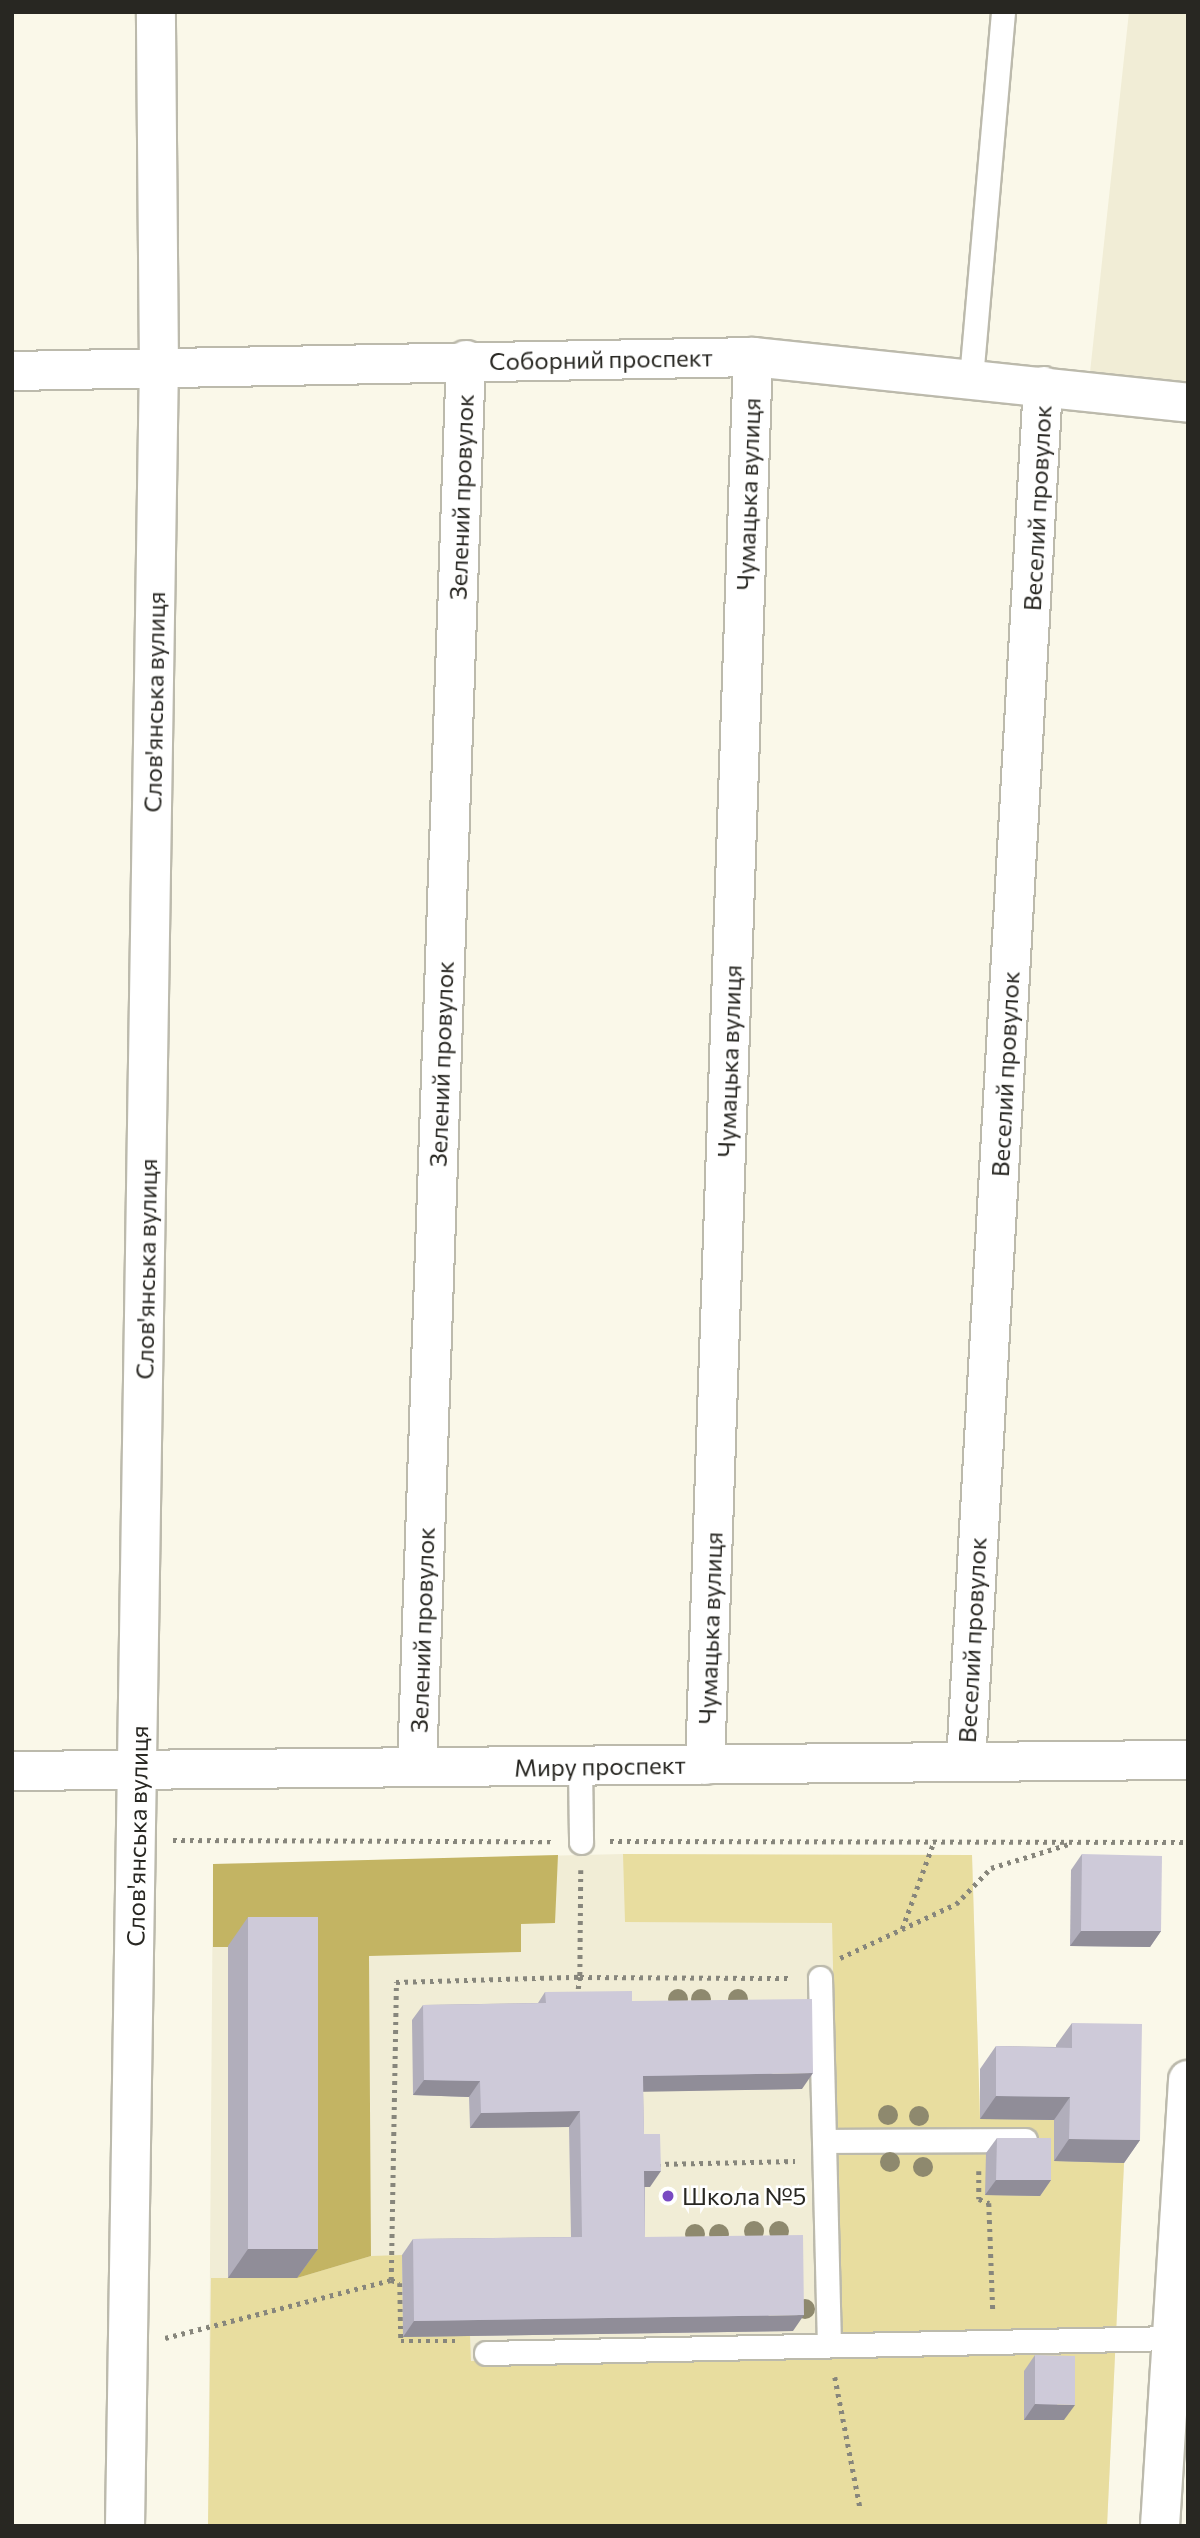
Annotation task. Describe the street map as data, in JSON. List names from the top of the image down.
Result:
{
  "streets": {
    "street": [
      "Соборний проспект",
      "Чумацька вулиця",
      "Зелений провулок",
      "Веселий провулок",
      "Слов'янська вулиця",
      "Миру проспект"
    ]
  },
  "crossings": [
    ["Соборний проспект", "Чумацька вулиця"],
    ["Соборний проспект", "Зелений провулок"],
    ["Соборний проспект", "Веселий провулок"],
    ["Соборний проспект", "Слов'янська вулиця"],
    ["Чумацька вулиця", "Миру проспект"],
    ["Зелений провулок", "Миру проспект"],
    ["Веселий провулок", "Миру проспект"],
    ["Слов'янська вулиця", "Миру проспект"]
  ],
  "places": ["Школа №5"]
}
